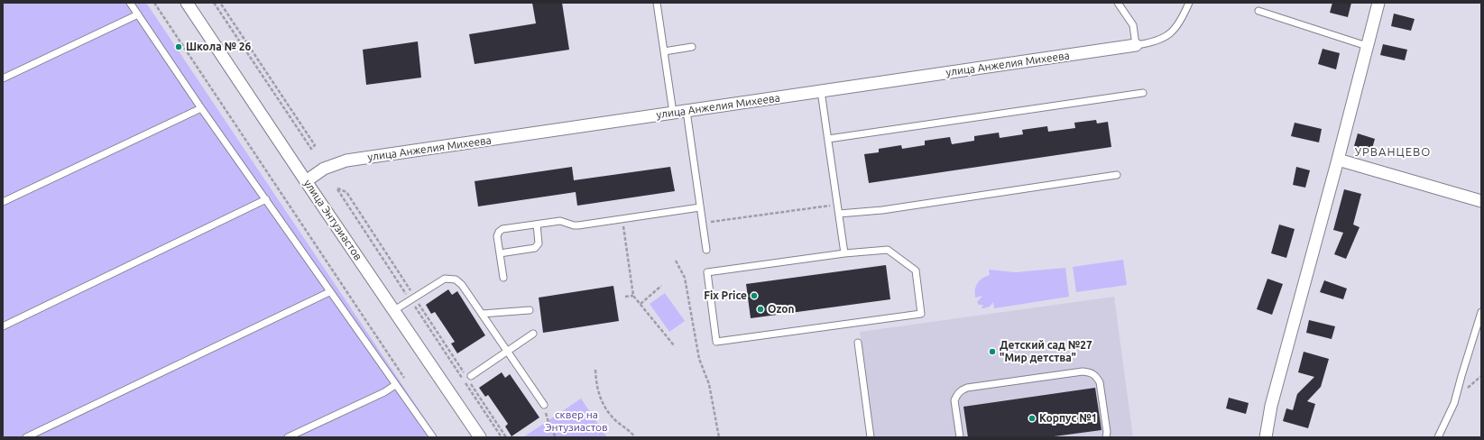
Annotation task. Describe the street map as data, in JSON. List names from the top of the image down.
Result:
{
  "streets": {
    "street": ["улица Анжелия Михеева", "улица Энтузиастов"]
  },
  "crossings": [
    ["улица Анжелия Михеева", "улица Энтузиастов"]
  ],
  "districts": ["УРВАНЦЕВО"],
  "parks": ["сквер на Энтузиастов"],
  "places": [
    "Школа № 26",
    "Fix Price",
    "Ozon",
    "Детский сад №27 \"Мир детства\"",
    "Корпус №1"
  ]
}
